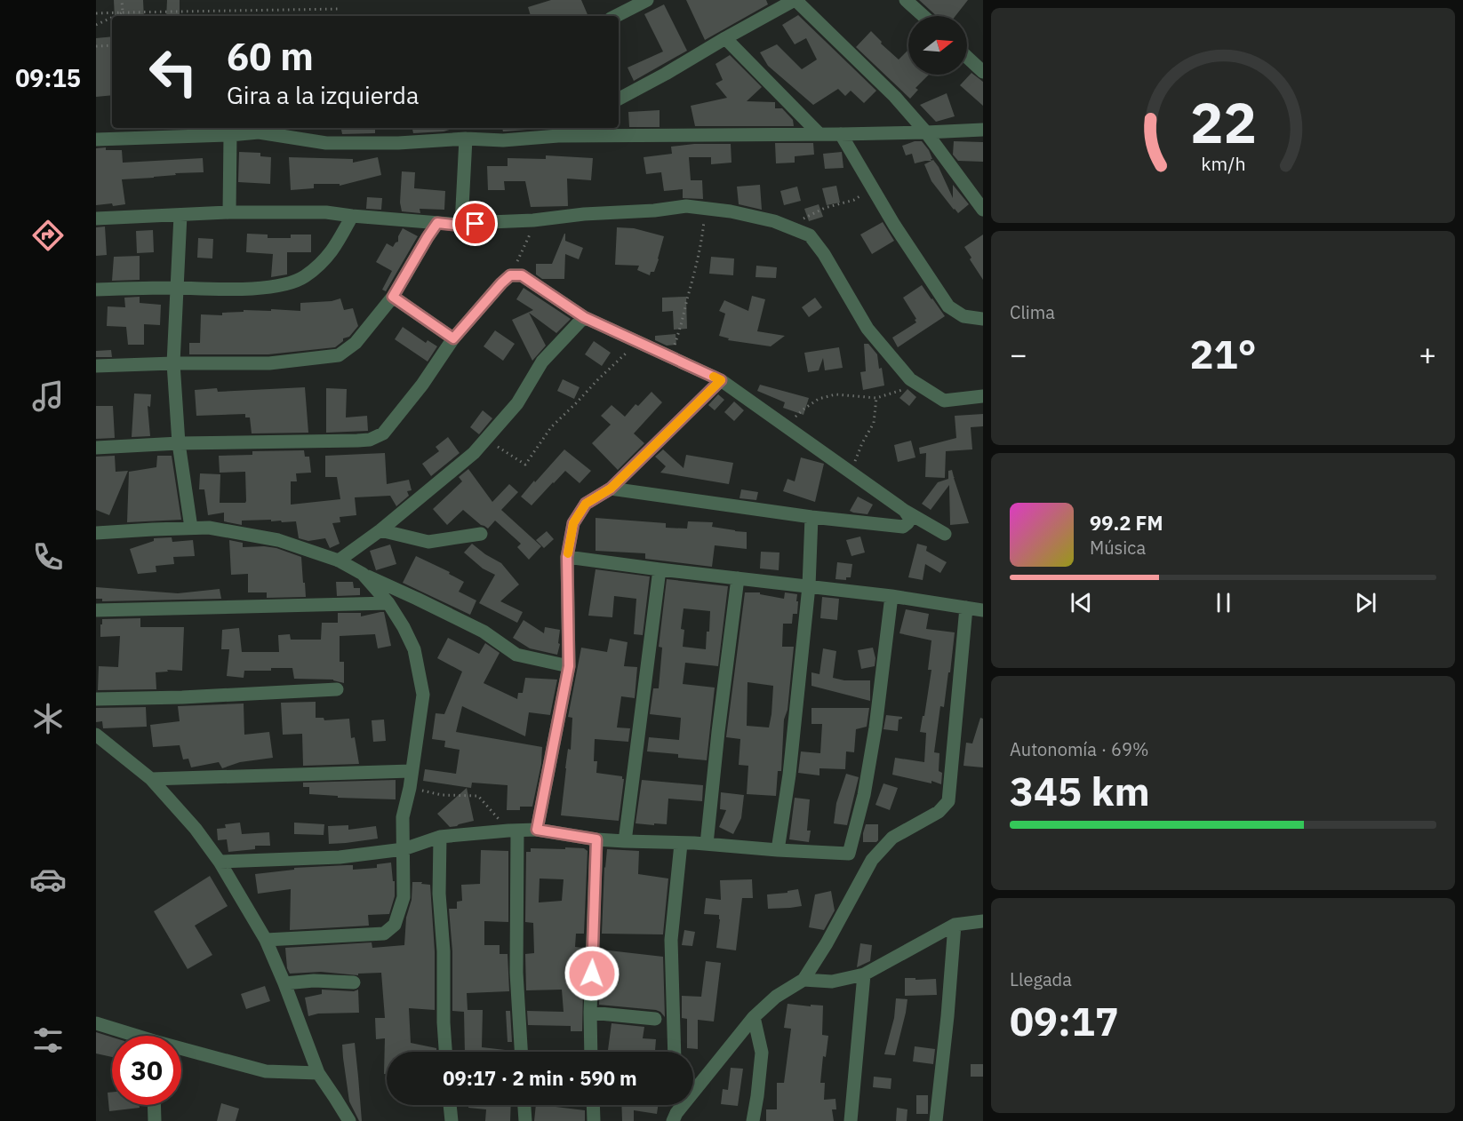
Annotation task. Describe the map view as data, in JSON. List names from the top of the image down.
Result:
{
  "north": "right",
  "page": {
    "tabs": "09:15",
    "turn": ["60 m", "Gira a la izquierda"],
    "tile": [
      "Clima",
      ["Autonomía · 69%", "345 km"],
      ["Llegada", "09:17"]
    ],
    "heat": ["−", "21°", "+"],
    "song": ["99.2 FM", "Música"],
    "limit": "30",
    "trip": "09:17 · 2 min · 590 m",
    "gauge": ["22", "km/h"]
  }
}
